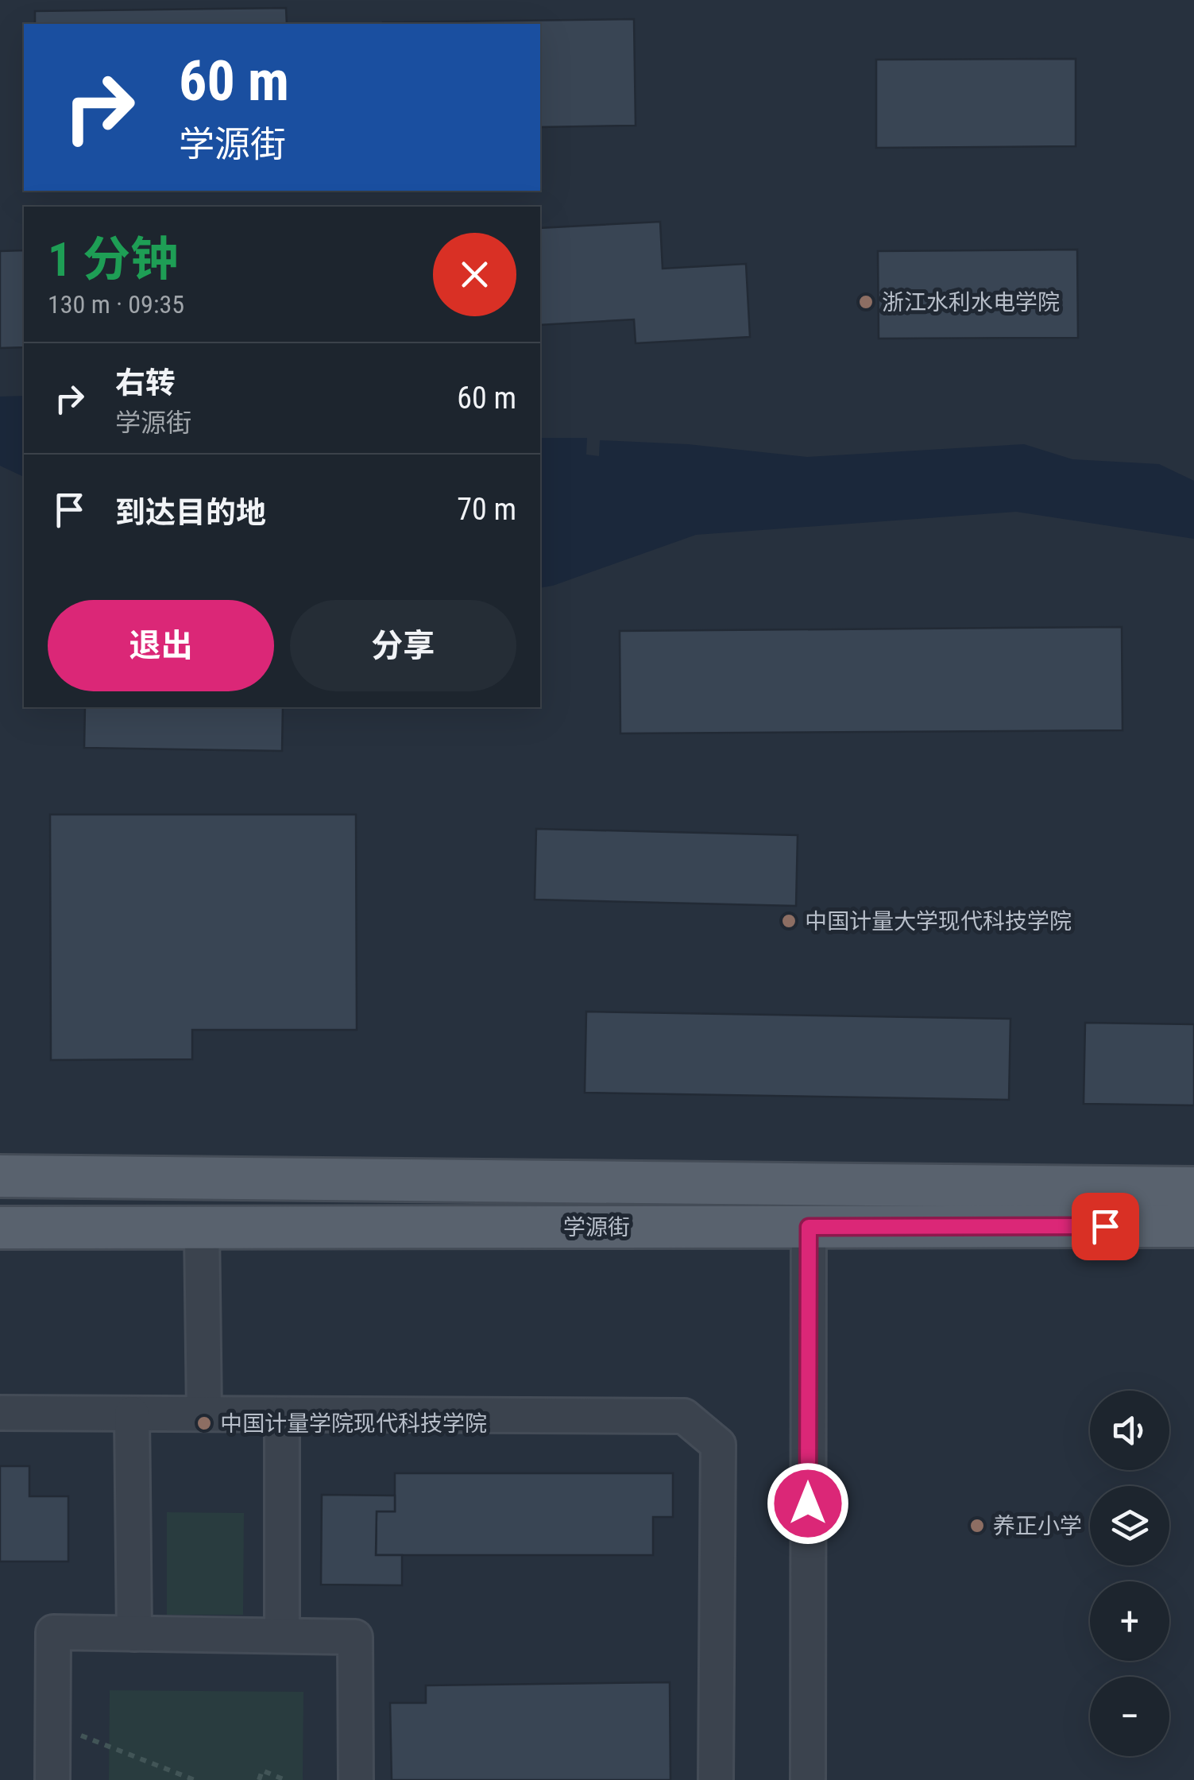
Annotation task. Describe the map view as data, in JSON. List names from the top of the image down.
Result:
{
  "streets": {
    "main road": ["学源街"]
  },
  "places": [
    "浙江水利水电学院",
    "中国计量大学现代科技学院",
    "中国计量学院现代科技学院",
    "养正小学"
  ],
  "page": {
    "turn": ["60 m", "学源街"],
    "heading": ["1 分钟", "130 m · 09:35"],
    "list": [
      {
        "name": "右转",
        "note": "学源街",
        "value": "60 m"
      },
      {
        "name": "到达目的地",
        "value": "70 m"
      }
    ],
    "buttons": ["退出", "分享"],
    "map_buttons": ["+", "−"]
  }
}
